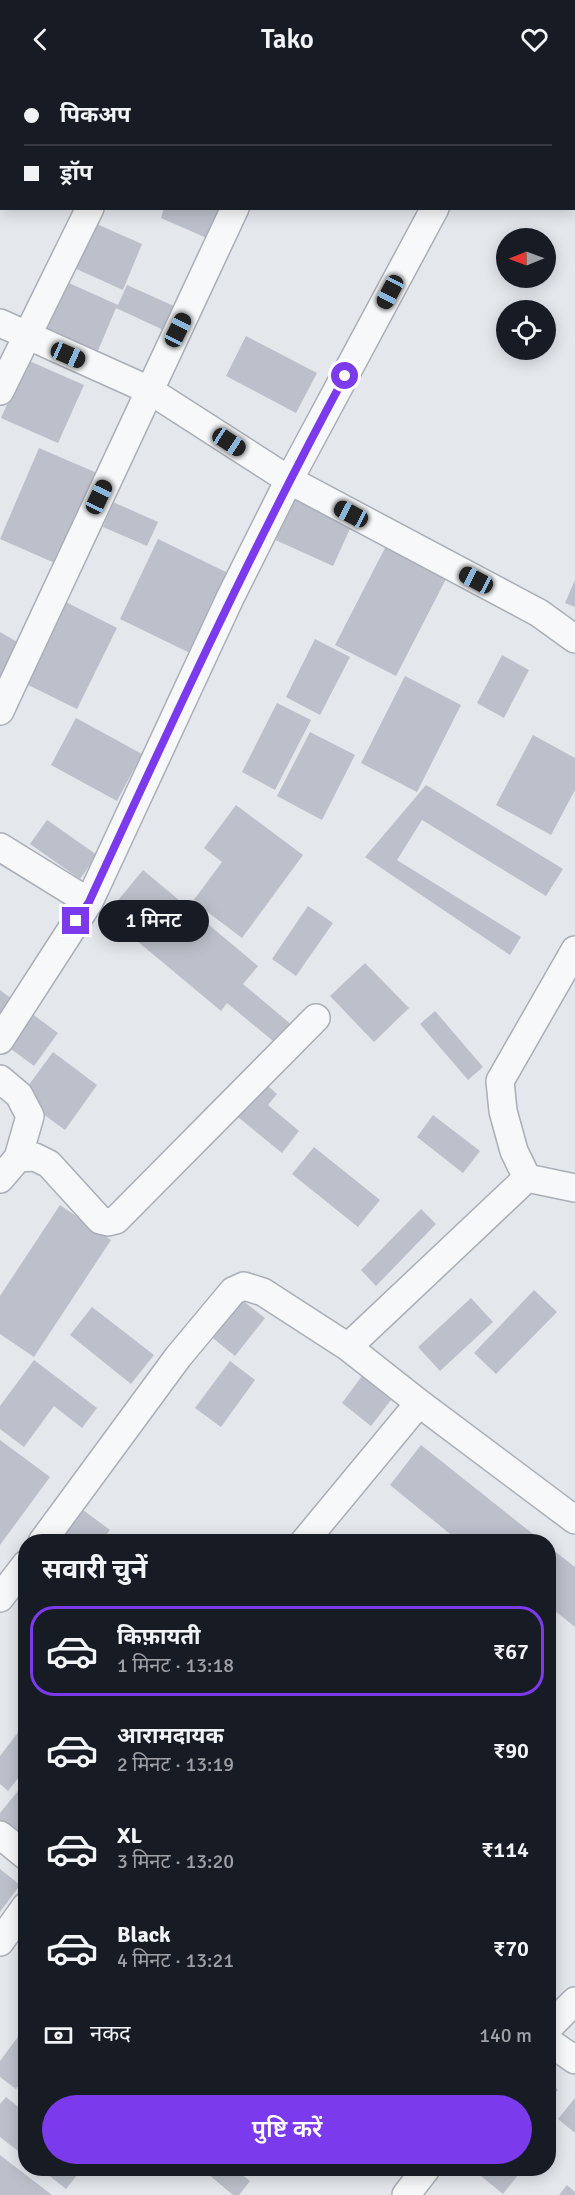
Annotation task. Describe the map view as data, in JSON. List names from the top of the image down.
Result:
{
  "north": "left",
  "page": {
    "header": "Tako",
    "banner": ["पिकअप", "ड्रॉप"],
    "bubble": "1 मिनट",
    "heading": "सवारी चुनें",
    "list": [
      {
        "name": "किफ़ायती",
        "note": "1 मिनट · 13:18",
        "value": "₹67"
      },
      {
        "name": "आरामदायक",
        "note": "2 मिनट · 13:19",
        "value": "₹90"
      },
      {
        "name": "XL",
        "note": "3 मिनट · 13:20",
        "value": "₹114"
      },
      {
        "name": "Black",
        "note": "4 मिनट · 13:21",
        "value": "₹70"
      }
    ],
    "pay": ["नकद", "140 m"],
    "buttons": "पुष्टि करें"
  }
}
